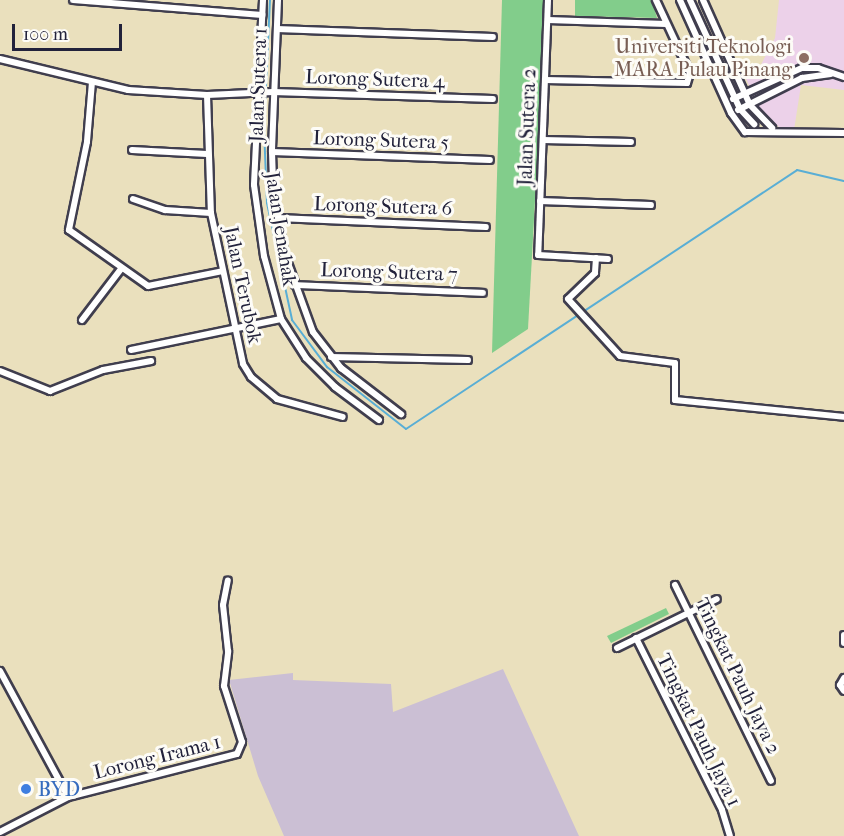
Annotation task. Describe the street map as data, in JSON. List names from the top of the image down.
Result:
{
  "streets": {
    "street": [
      "Lorong Sutera 4",
      "Jalan Sutera 1",
      "Jalan Sutera 2",
      "Lorong Sutera 5",
      "Lorong Sutera 6",
      "Jalan Jenahak",
      "Lorong Sutera 7",
      "Jalan Terubok",
      "Tingkat Pauh Jaya 2",
      "Tingkat Pauh Jaya 1",
      "Lorong Irama 1"
    ]
  },
  "crossings": [
    ["Lorong Sutera 4", "Jalan Sutera 1"],
    ["Lorong Sutera 4", "Jalan Jenahak"],
    ["Lorong Sutera 4", "Jalan Terubok"],
    ["Jalan Sutera 1", "Lorong Sutera 5"],
    ["Jalan Sutera 1", "Lorong Sutera 6"],
    ["Jalan Sutera 1", "Lorong Sutera 7"]
  ],
  "places": ["Universiti Teknologi MARA Pulau Pinang", "BYD"],
  "scale_bar": "100 m"
}
